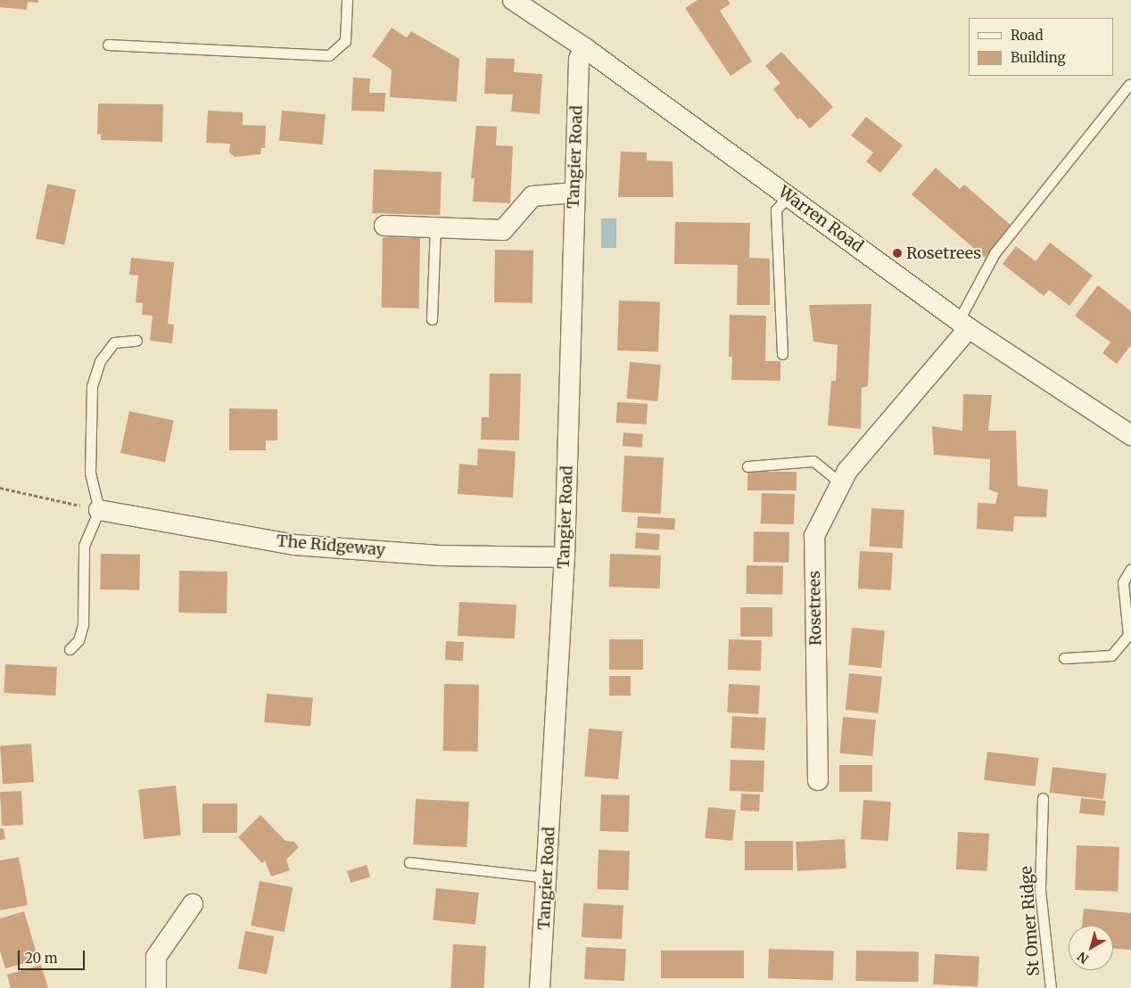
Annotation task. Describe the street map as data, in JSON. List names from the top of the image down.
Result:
{
  "streets": {
    "street": [
      "Tangier Road",
      "Warren Road",
      "The Ridgeway",
      "Rosetrees"
    ],
    "lane": ["St Omer Ridge"]
  },
  "crossings": [
    ["Tangier Road", "Warren Road"],
    ["Tangier Road", "The Ridgeway"],
    ["Warren Road", "Rosetrees"]
  ],
  "places": ["Rosetrees"],
  "legend": ["Road", "Building"],
  "scale_bar": "20 m",
  "north": "bottom left"
}
